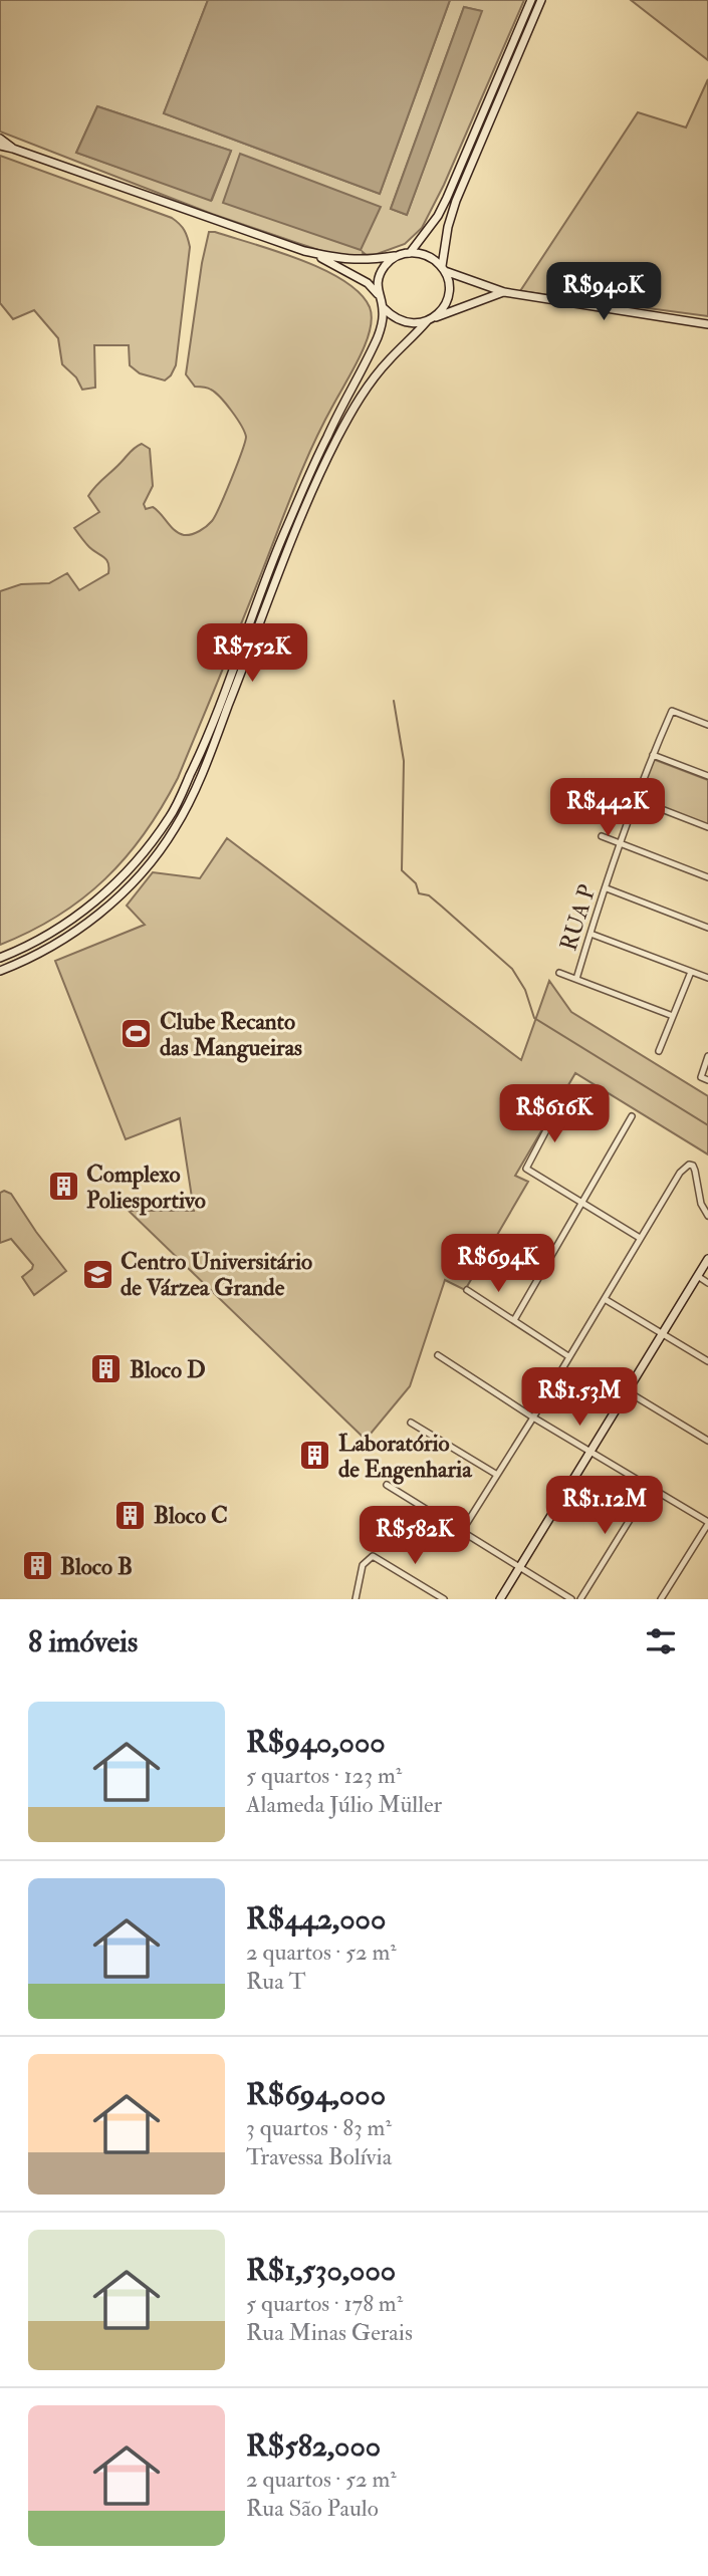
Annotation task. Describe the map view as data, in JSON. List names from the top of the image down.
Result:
{
  "streets": {
    "street": ["RUA P"]
  },
  "places": {
    "sports": ["Clube Recanto das Mangueiras"],
    "building": [
      "Complexo Poliesportivo",
      "Bloco D",
      "Laboratório de Engenharia",
      "Bloco C",
      "Bloco B"
    ],
    "school or university": ["Centro Universitário de Várzea Grande"]
  },
  "page": {
    "price": [
      "R$940K",
      "R$752K",
      "R$442K",
      "R$616K",
      "R$694K",
      "R$1.53M",
      "R$1.12M",
      "R$582K"
    ],
    "heading": "8 imóveis",
    "list": [
      {
        "name": "R$940,000",
        "note": "5 quartos · 123 m² · Alameda Júlio Müller"
      },
      {
        "name": "R$442,000",
        "note": "2 quartos · 52 m² · Rua T"
      },
      {
        "name": "R$694,000",
        "note": "3 quartos · 83 m² · Travessa Bolívia"
      },
      {
        "name": "R$1,530,000",
        "note": "5 quartos · 178 m² · Rua Minas Gerais"
      },
      {
        "name": "R$582,000",
        "note": "2 quartos · 52 m² · Rua São Paulo"
      }
    ]
  }
}
